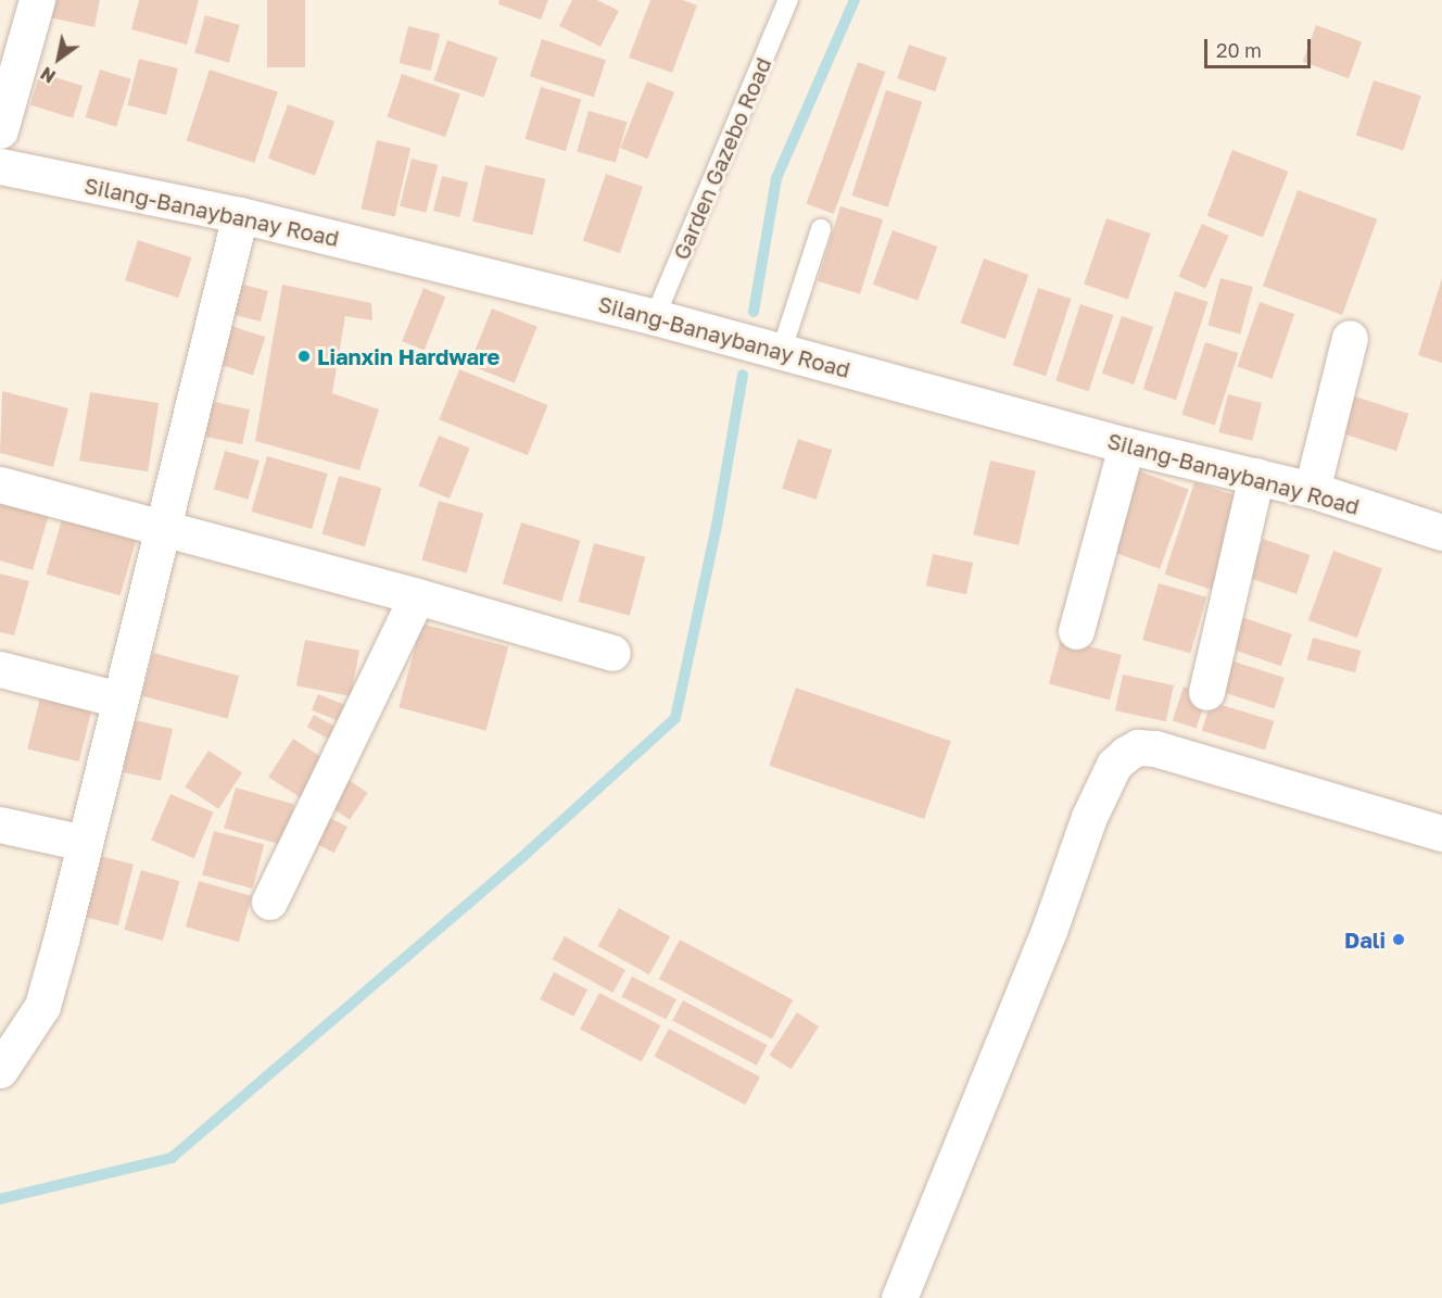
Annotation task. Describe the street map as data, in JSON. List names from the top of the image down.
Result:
{
  "streets": {
    "street": ["Silang-Banaybanay Road"],
    "lane": ["Garden Gazebo Road"]
  },
  "crossings": [
    ["Garden Gazebo Road", "Silang-Banaybanay Road"]
  ],
  "places": ["Lianxin Hardware", "Dali"],
  "scale_bar": "20 m",
  "north": "bottom left"
}
